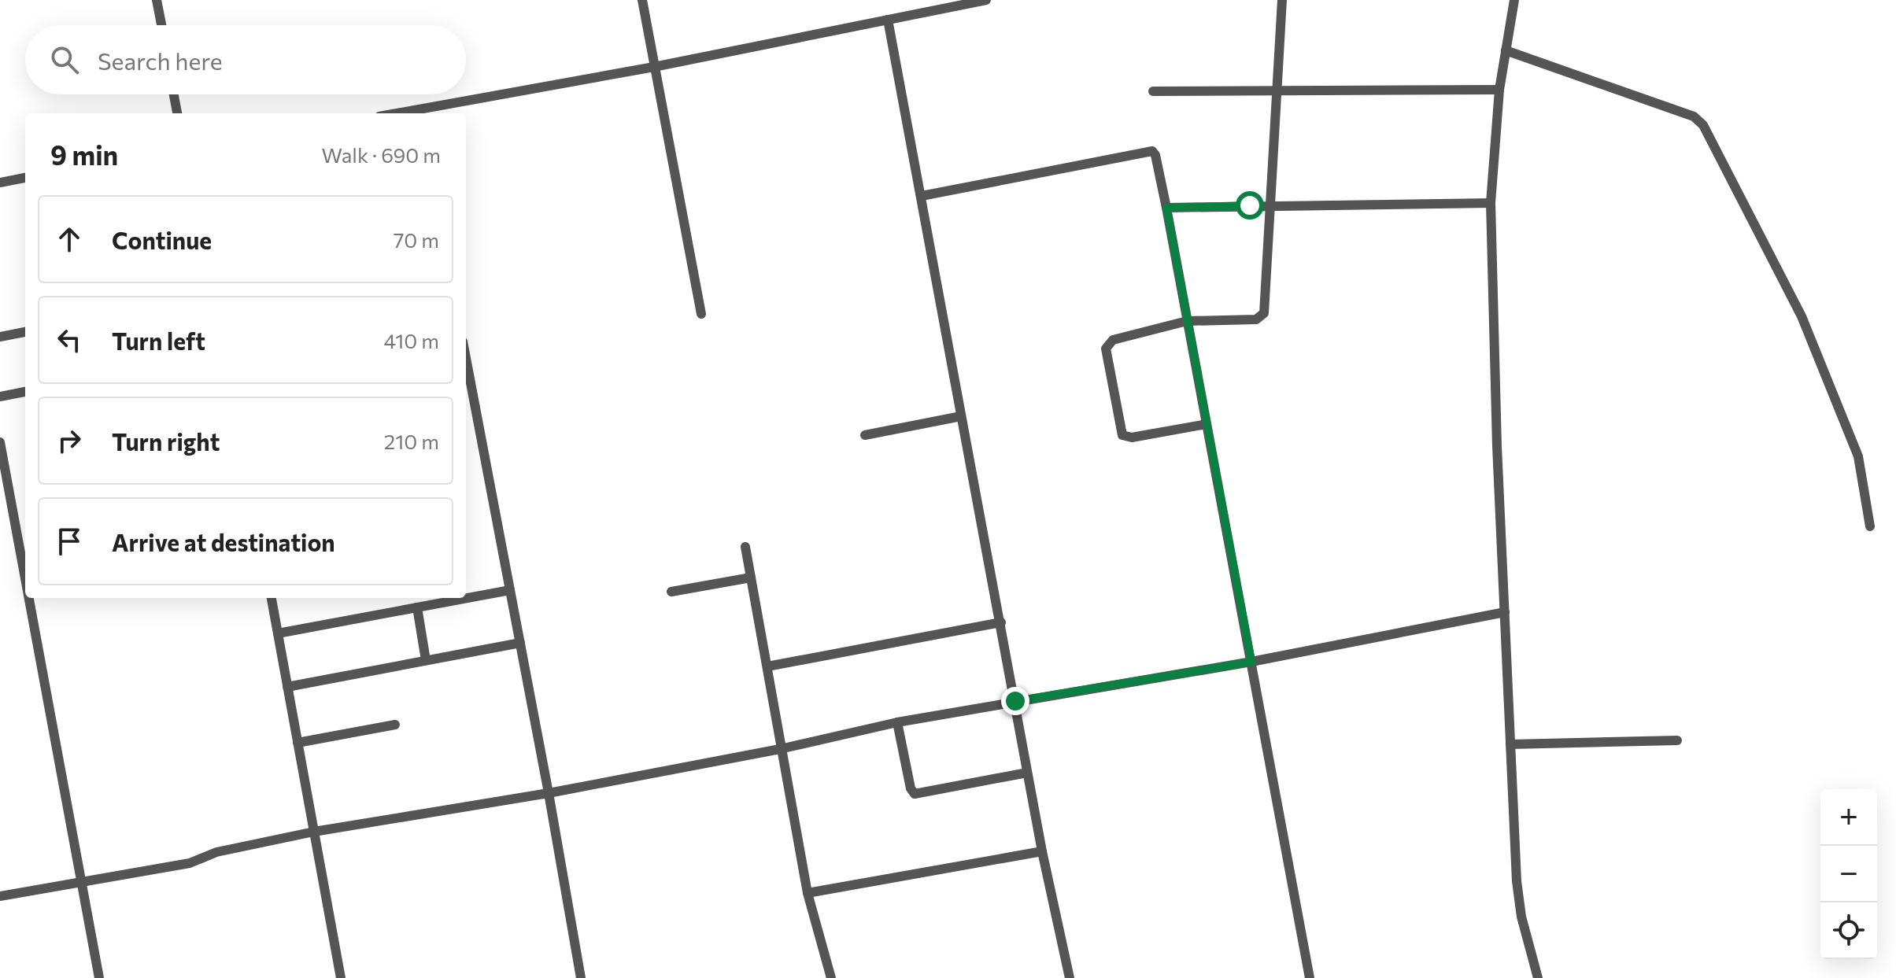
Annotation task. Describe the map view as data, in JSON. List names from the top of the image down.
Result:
{
  "page": {
    "search": "Search here",
    "heading": ["9 min", "Walk · 690 m"],
    "list": [
      ["Continue", "70 m"],
      ["Turn left", "410 m"],
      ["Turn right", "210 m"],
      "Arrive at destination"
    ],
    "map_buttons": ["+", "−"]
  }
}
